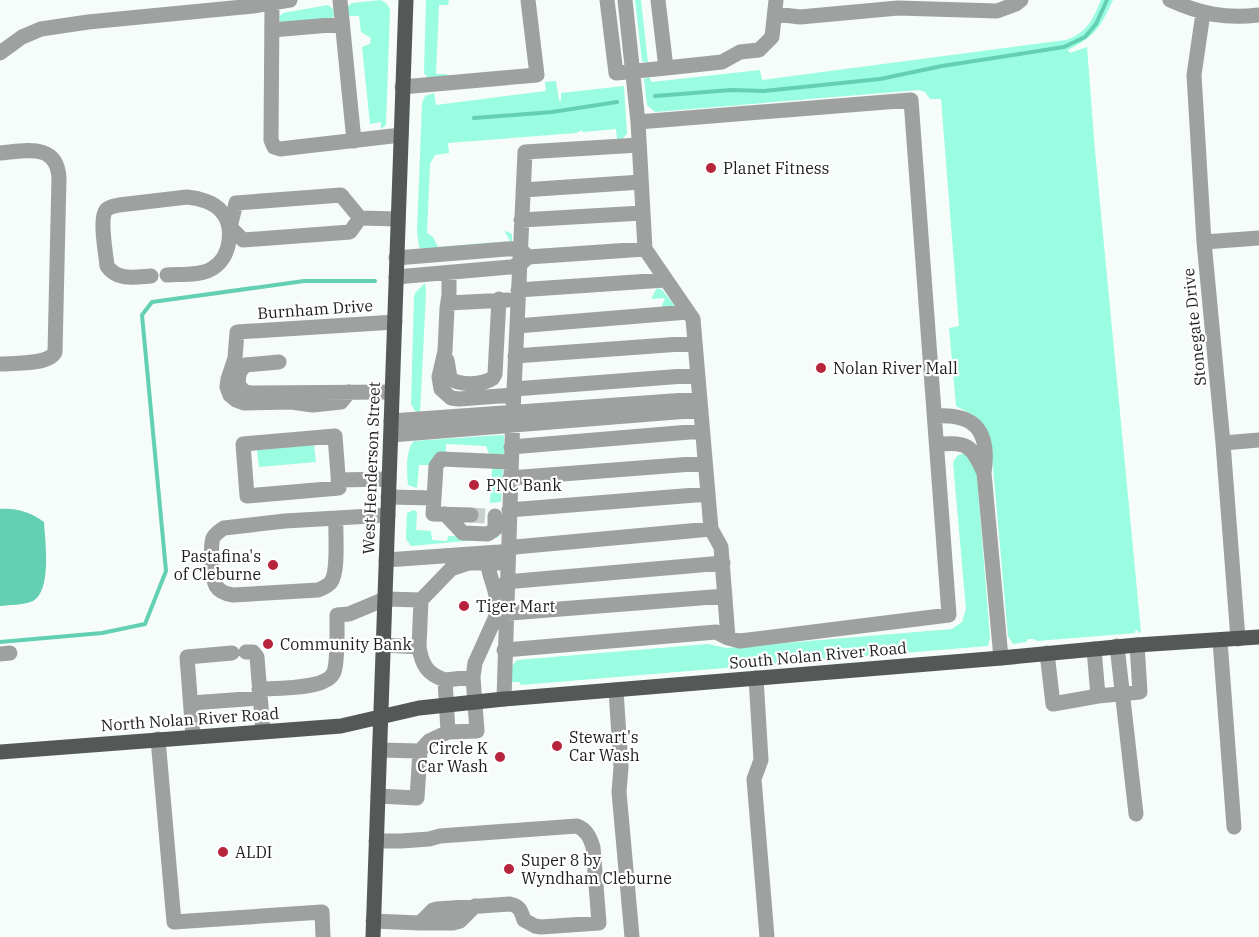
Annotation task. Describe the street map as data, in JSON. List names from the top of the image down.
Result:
{
  "streets": {
    "main road": ["West Henderson Street", "South Nolan River Road", "North Nolan River Road"],
    "street": ["Burnham Drive", "Stonegate Drive"]
  },
  "crossings": [
    ["Burnham Drive", "West Henderson Street"],
    ["Stonegate Drive", "South Nolan River Road"],
    ["West Henderson Street", "South Nolan River Road"],
    ["West Henderson Street", "North Nolan River Road"],
    ["South Nolan River Road", "North Nolan River Road"]
  ],
  "places": [
    "Planet Fitness",
    "Nolan River Mall",
    "PNC Bank",
    "Pastafina's of Cleburne",
    "Tiger Mart",
    "Community Bank",
    "Stewart's Car Wash",
    "Circle K Car Wash",
    "ALDI",
    "Super 8 by Wyndham Cleburne"
  ]
}
